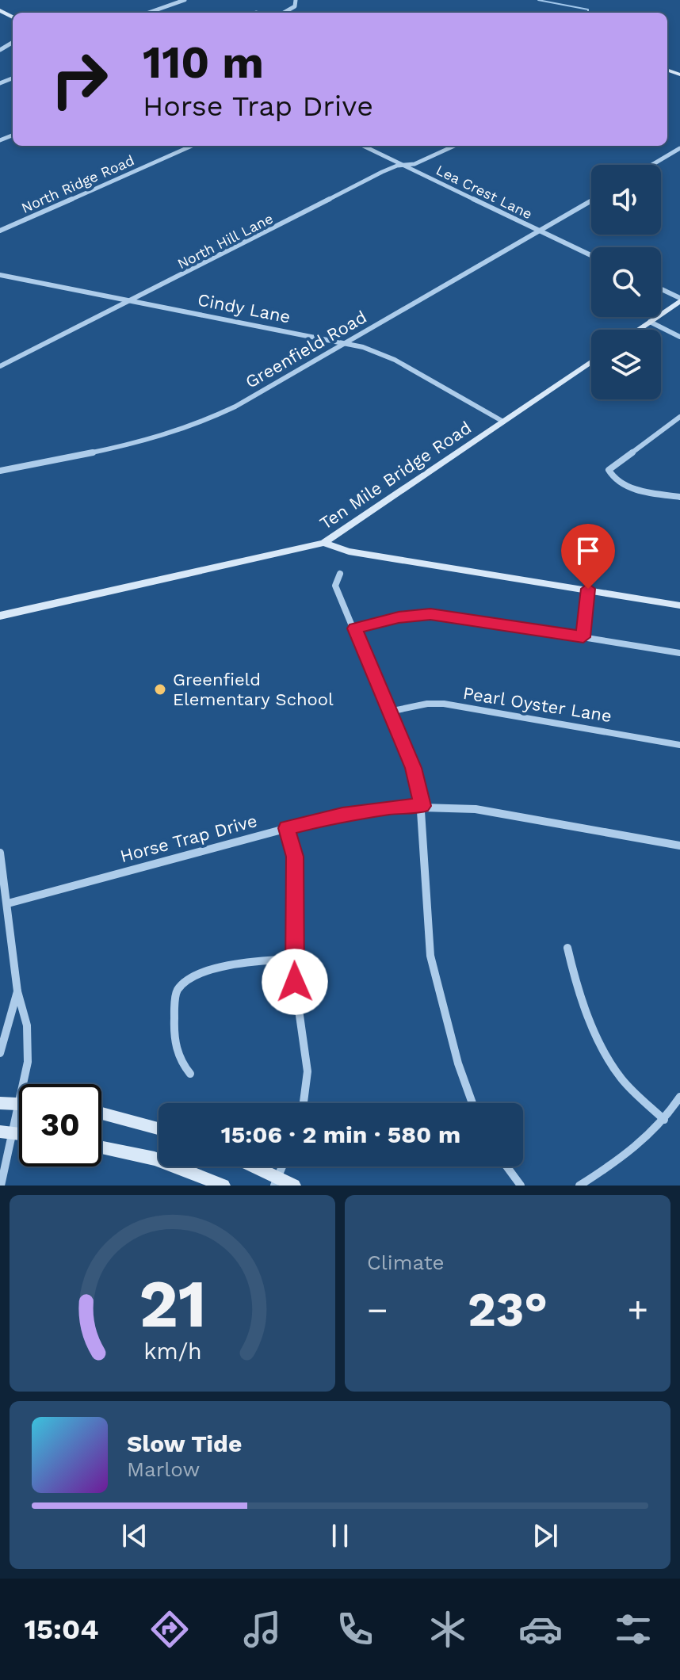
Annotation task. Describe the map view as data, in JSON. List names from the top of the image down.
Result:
{
  "streets": {
    "street": [
      "North Ridge Road",
      "Lea Crest Lane",
      "North Hill Lane",
      "Cindy Lane",
      "Greenfield Road",
      "Ten Mile Bridge Road",
      "Pearl Oyster Lane",
      "Horse Trap Drive"
    ]
  },
  "crossings": [
    ["Lea Crest Lane", "North Hill Lane"],
    ["Lea Crest Lane", "Greenfield Road"],
    ["North Hill Lane", "Cindy Lane"],
    ["Cindy Lane", "Greenfield Road"],
    ["Cindy Lane", "Ten Mile Bridge Road"]
  ],
  "places": ["Greenfield Elementary School"],
  "page": {
    "turn": ["110 m", "Horse Trap Drive"],
    "limit": "30",
    "trip": "15:06 · 2 min · 580 m",
    "tile": "Climate",
    "heat": ["−", "23°", "+"],
    "song": ["Slow Tide", "Marlow"],
    "tabs": "15:04",
    "gauge": ["21", "km/h"]
  }
}
